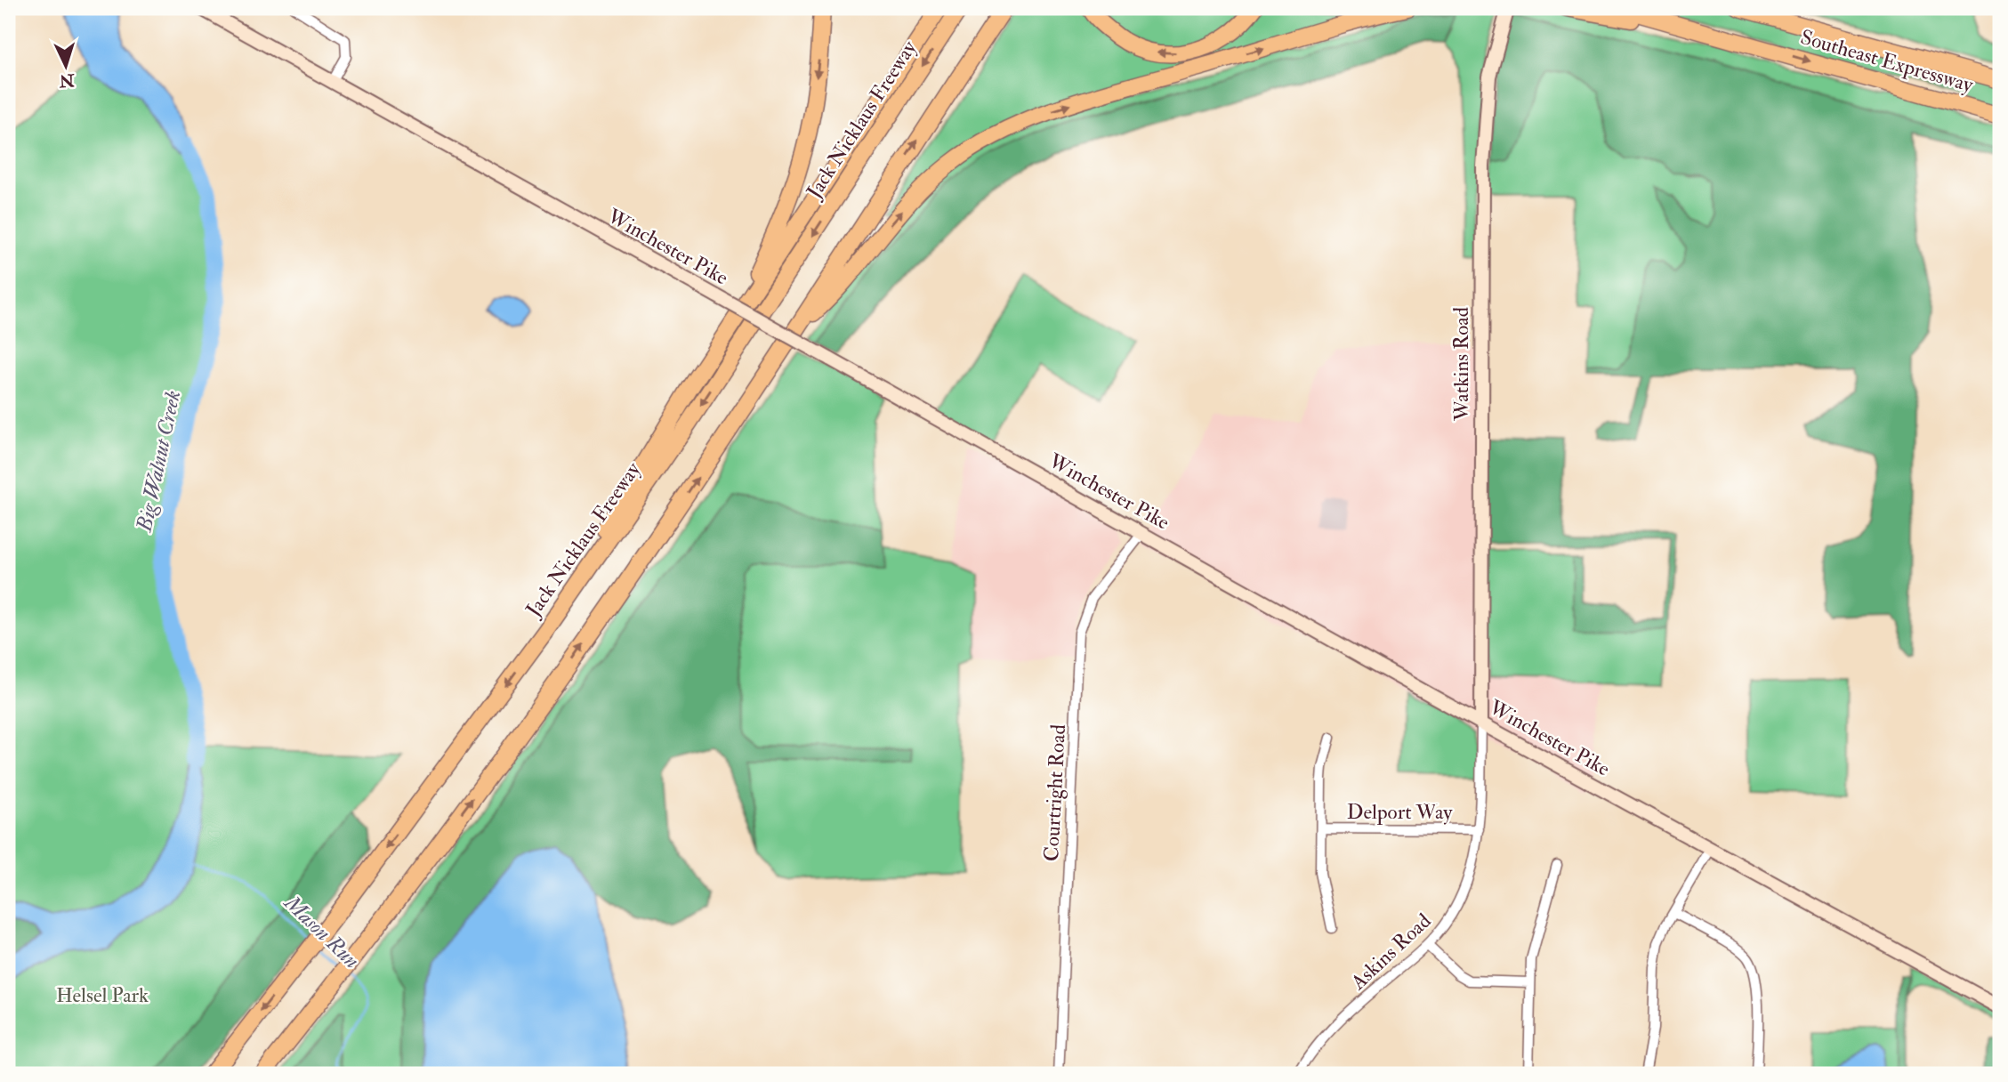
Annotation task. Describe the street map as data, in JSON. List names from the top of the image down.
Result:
{
  "streets": {
    "highway": ["Southeast Expressway", "Jack Nicklaus Freeway"],
    "main road": ["Winchester Pike", "Watkins Road"],
    "street": ["Courtright Road", "Delport Way", "Askins Road"]
  },
  "crossings": [
    ["Winchester Pike", "Watkins Road"],
    ["Winchester Pike", "Courtright Road"],
    ["Winchester Pike", "Askins Road"],
    ["Watkins Road", "Askins Road"],
    ["Delport Way", "Askins Road"]
  ],
  "water": ["Big Walnut Creek", "Mason Run"],
  "parks": ["Helsel Park"],
  "north": "bottom"
}
